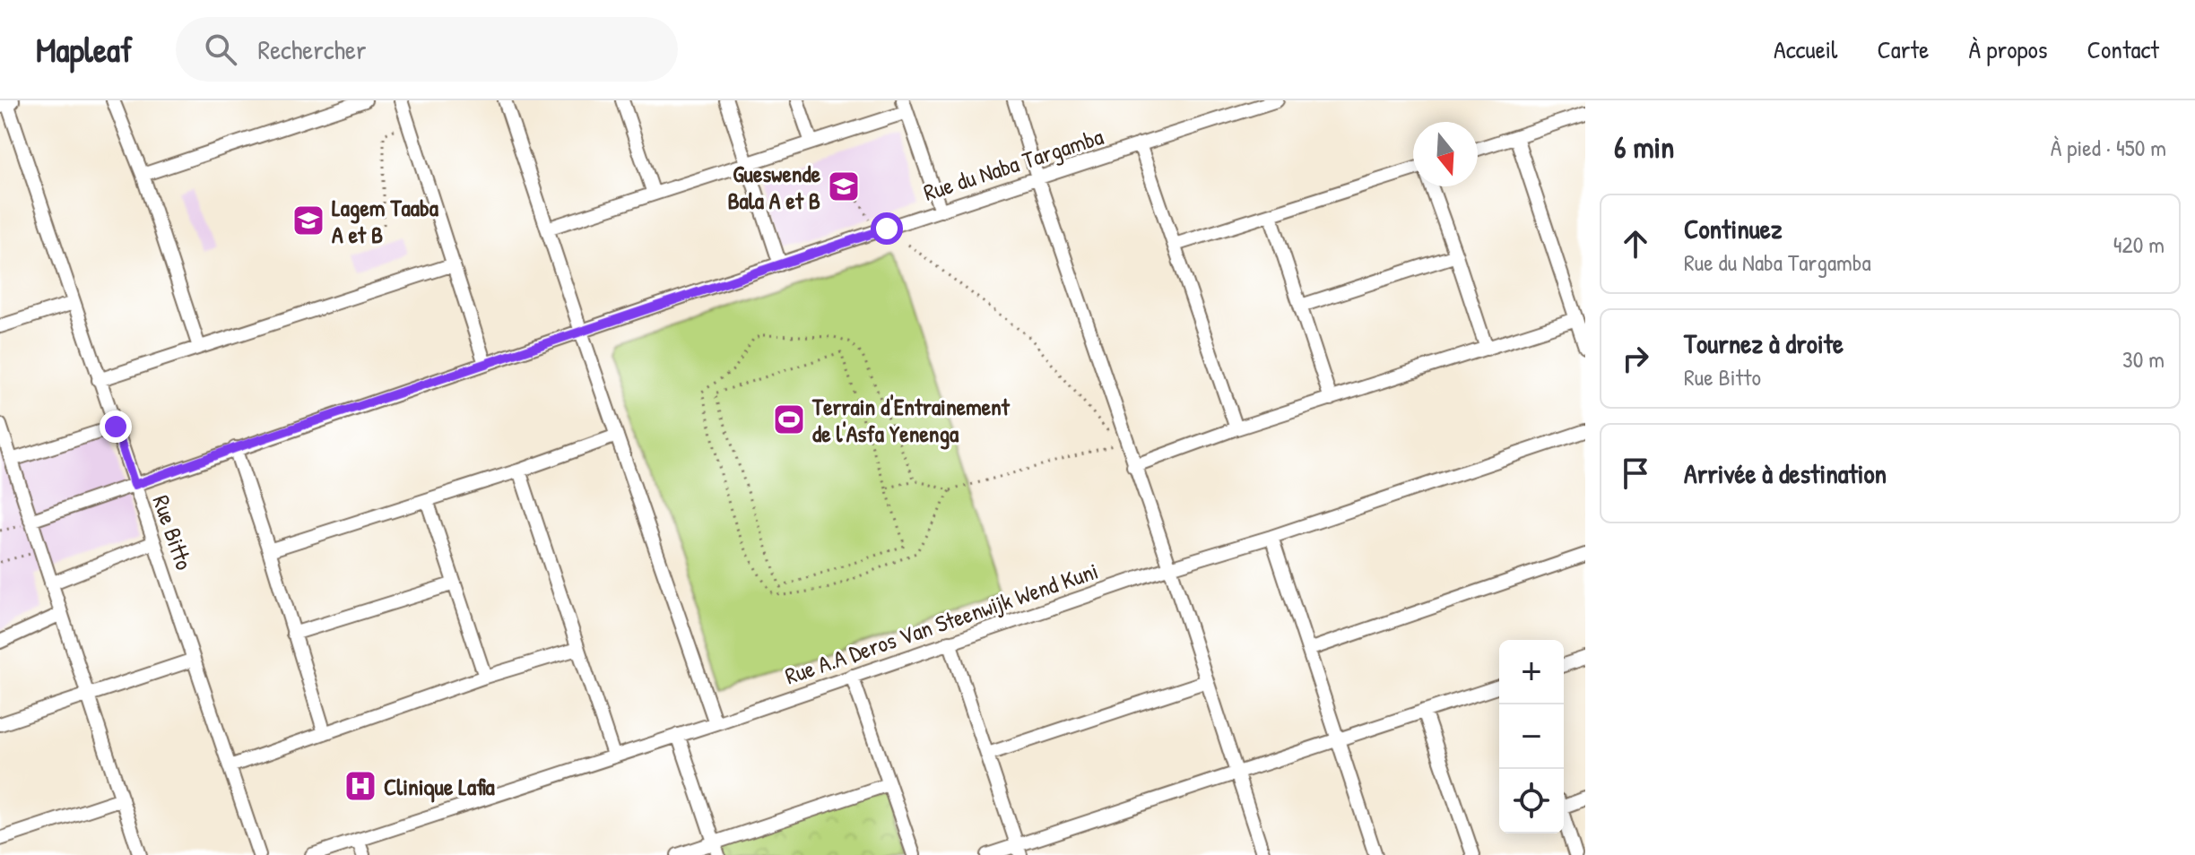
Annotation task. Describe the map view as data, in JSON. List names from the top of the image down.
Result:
{
  "streets": {
    "street": ["Rue du Naba Targamba", "Rue Bitto", "Rue A.A Deros Van Steenwijk Wend Kuni"]
  },
  "crossings": [
    ["Rue du Naba Targamba", "Rue Bitto"]
  ],
  "places": {
    "school or university": ["Gueswende Bala A et B", "Lagem Taaba A et B"],
    "sports": ["Terrain d'Entrainement de l'Asfa Yenenga"],
    "hospital": ["Clinique Lafia"]
  },
  "north": "bottom",
  "page": {
    "header": "Mapleaf",
    "search": "Rechercher",
    "nav": [
      "Accueil",
      "Carte",
      "À propos",
      "Contact"
    ],
    "heading": ["6 min", "À pied · 450 m"],
    "list": [
      ["Continuez", "Rue du Naba Targamba", "420 m"],
      ["Tournez à droite", "Rue Bitto", "30 m"],
      "Arrivée à destination"
    ],
    "map_buttons": ["+", "−"]
  }
}
